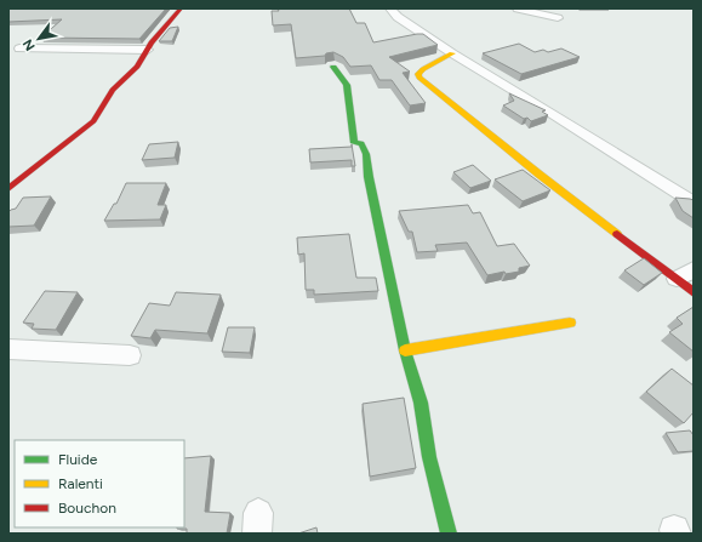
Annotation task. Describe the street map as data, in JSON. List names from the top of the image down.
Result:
{
  "legend": ["Fluide", "Ralenti", "Bouchon"],
  "north": "bottom left"
}
